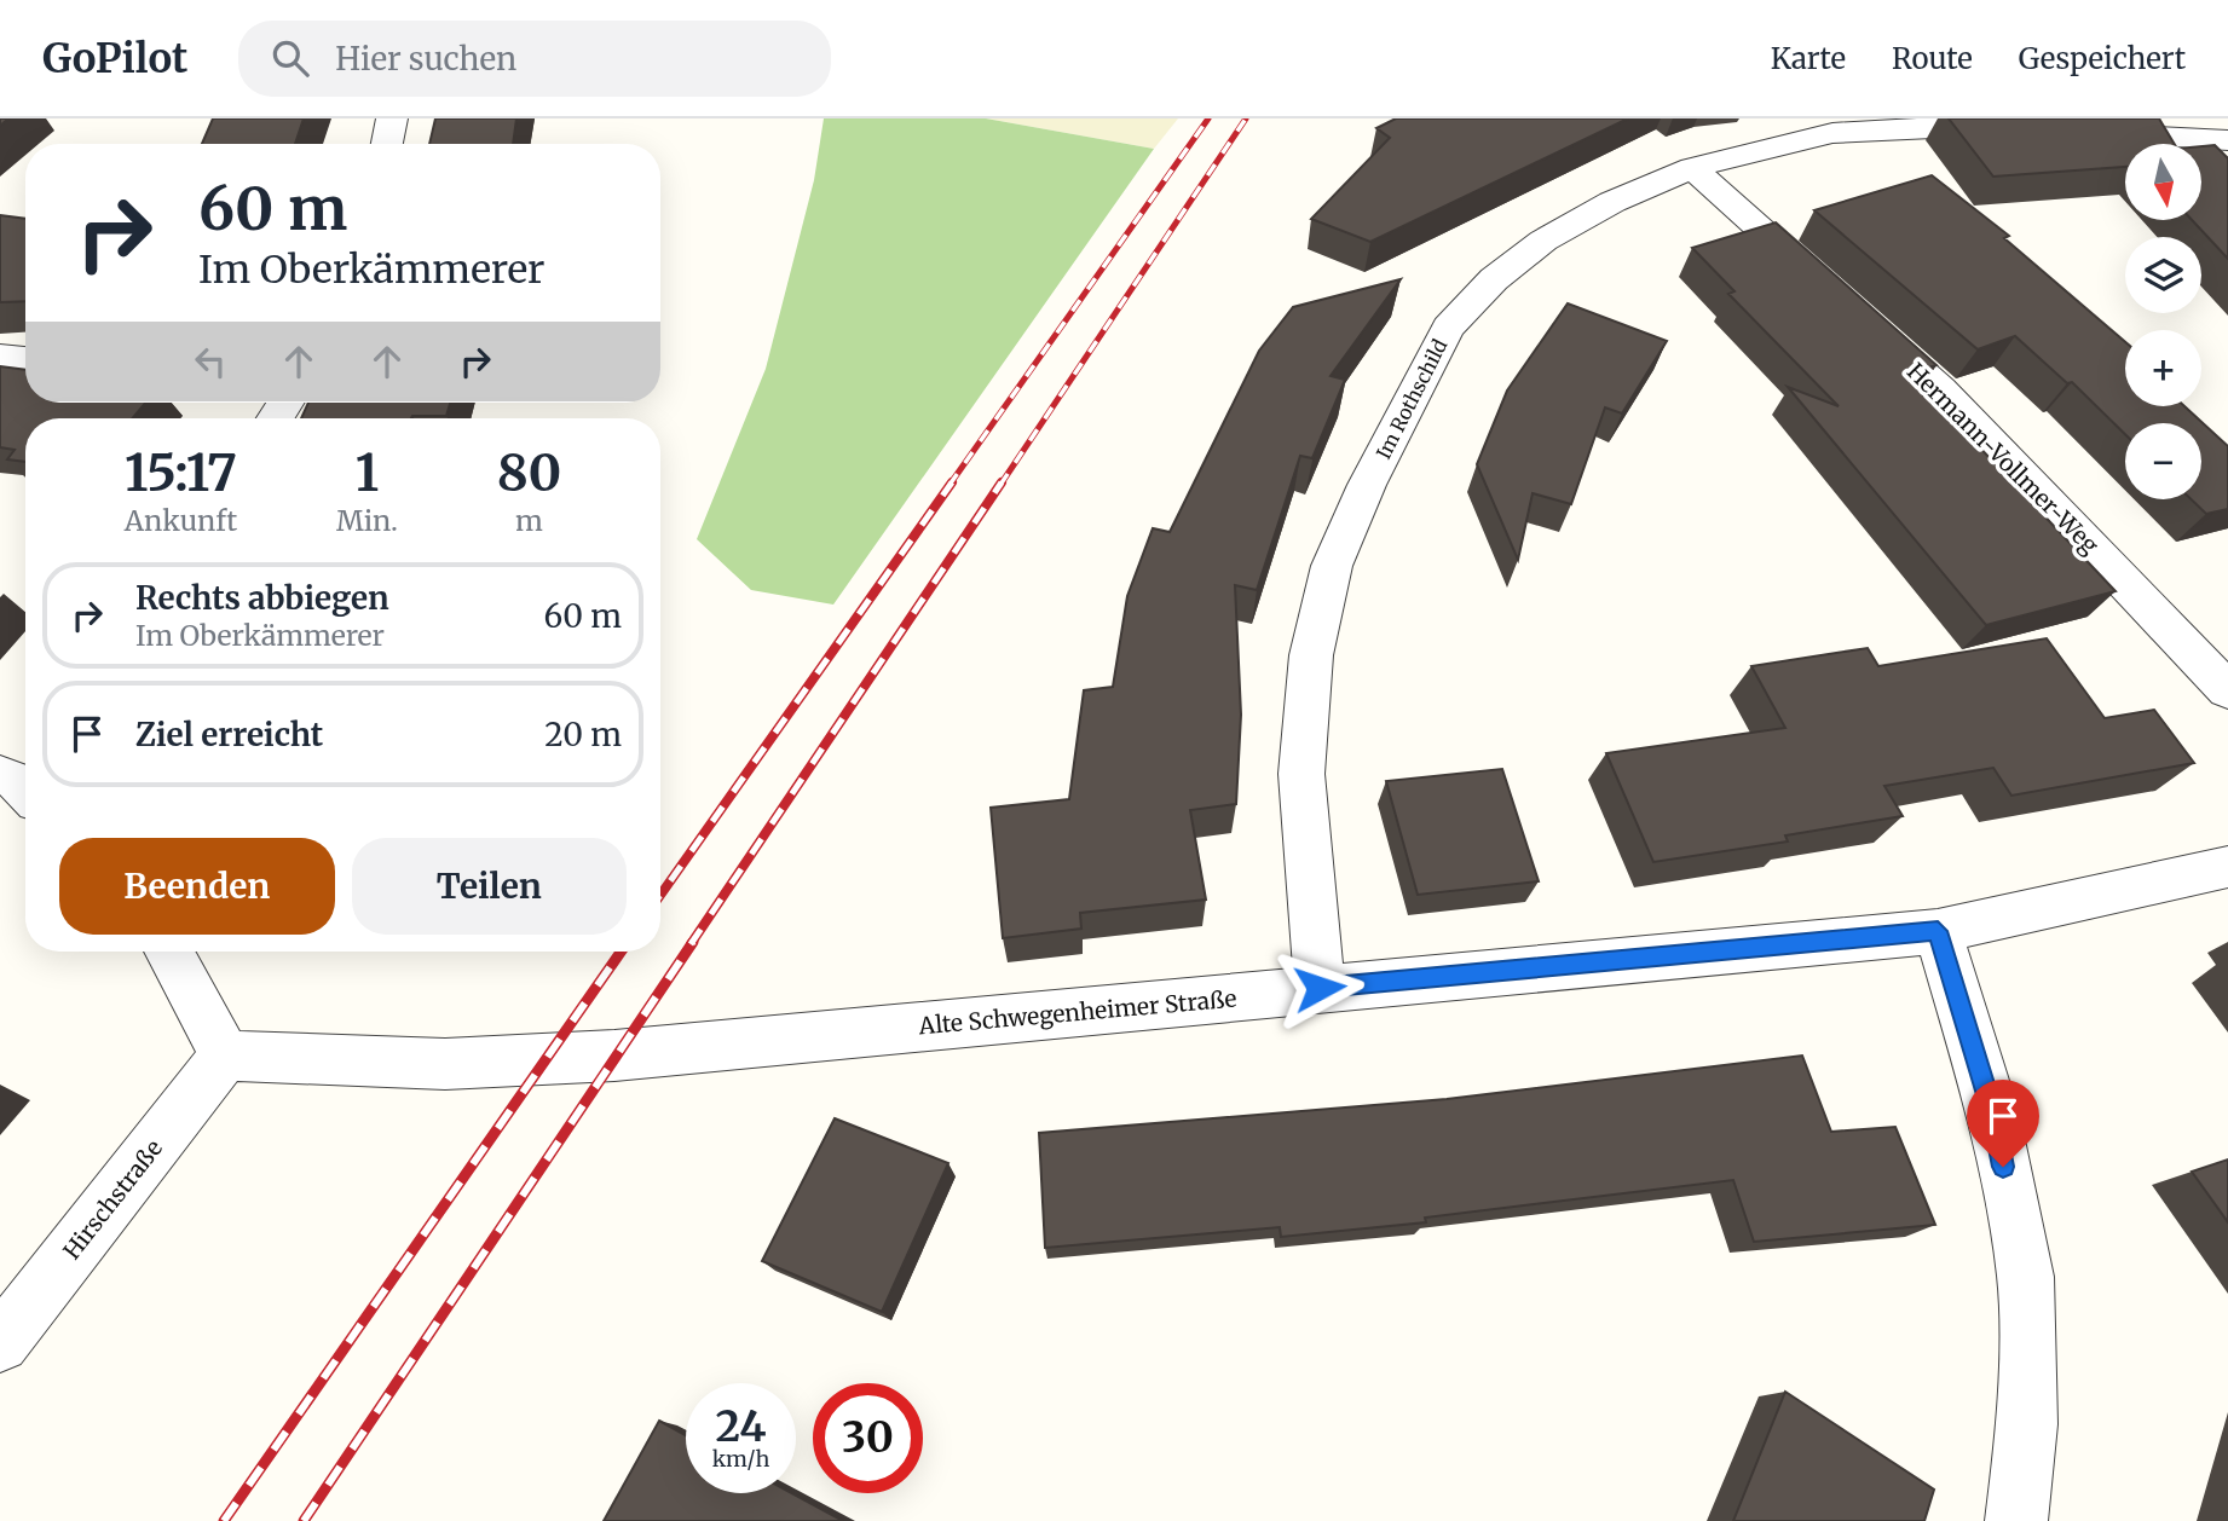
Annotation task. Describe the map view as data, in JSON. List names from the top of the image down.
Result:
{
  "streets": {
    "street": [
      "Im Rothschild",
      "Hermann-Vollmer-Weg",
      "Alte Schwegenheimer Straße",
      "Hirschstraße"
    ]
  },
  "crossings": [
    ["Im Rothschild", "Hermann-Vollmer-Weg"],
    ["Im Rothschild", "Alte Schwegenheimer Straße"],
    ["Alte Schwegenheimer Straße", "Hirschstraße"]
  ],
  "north": "bottom",
  "page": {
    "header": "GoPilot",
    "search": "Hier suchen",
    "nav": ["Karte", "Route", "Gespeichert"],
    "map_buttons": ["+", "−"],
    "turn": ["60 m", "Im Oberkämmerer"],
    "eta": [
      "15:17",
      "Ankunft",
      "1",
      "Min.",
      "80",
      "m"
    ],
    "list": [
      {
        "name": "Rechts abbiegen",
        "note": "Im Oberkämmerer",
        "value": "60 m"
      },
      {
        "name": "Ziel erreicht",
        "value": "20 m"
      }
    ],
    "buttons": ["Beenden", "Teilen"],
    "speed": "24 km/h",
    "limit": "30"
  }
}
